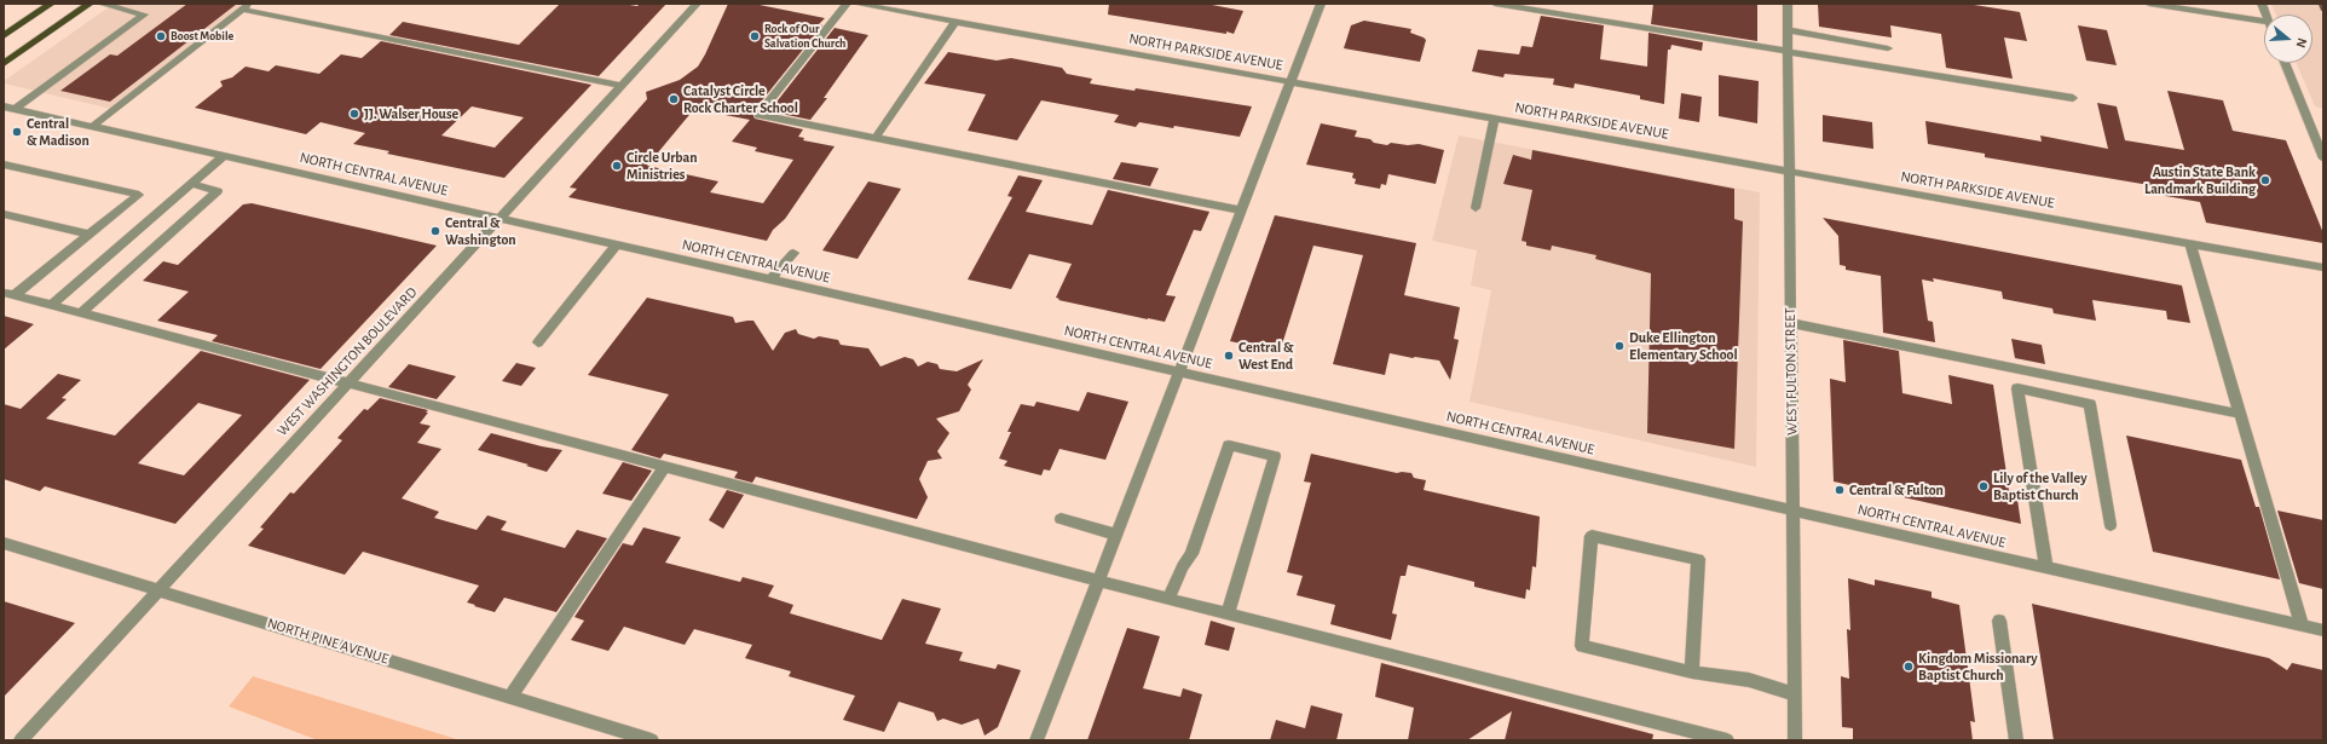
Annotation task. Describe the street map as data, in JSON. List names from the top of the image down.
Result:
{
  "streets": {
    "street": [
      "NORTH PARKSIDE AVENUE",
      "NORTH CENTRAL AVENUE",
      "WEST WASHINGTON BOULEVARD",
      "WEST FULTON STREET",
      "NORTH PINE AVENUE"
    ]
  },
  "crossings": [
    ["NORTH PARKSIDE AVENUE", "WEST FULTON STREET"],
    ["NORTH CENTRAL AVENUE", "WEST WASHINGTON BOULEVARD"],
    ["NORTH CENTRAL AVENUE", "WEST FULTON STREET"],
    ["WEST WASHINGTON BOULEVARD", "NORTH PINE AVENUE"]
  ],
  "places": [
    "Boost Mobile",
    "Rock of Our Salvation Church",
    "Catalyst Circle Rock Charter School",
    "JJ. Walser House",
    "Central & Madison",
    "Circle Urban Ministries",
    "Austin State Bank Landmark Building",
    "Central & Washington",
    "Duke Ellington Elementary School",
    "Central & West End",
    "Lily of the Valley Baptist Church",
    "Central & Fulton",
    "Kingdom Missionary Baptist Church"
  ],
  "north": "right"
}
